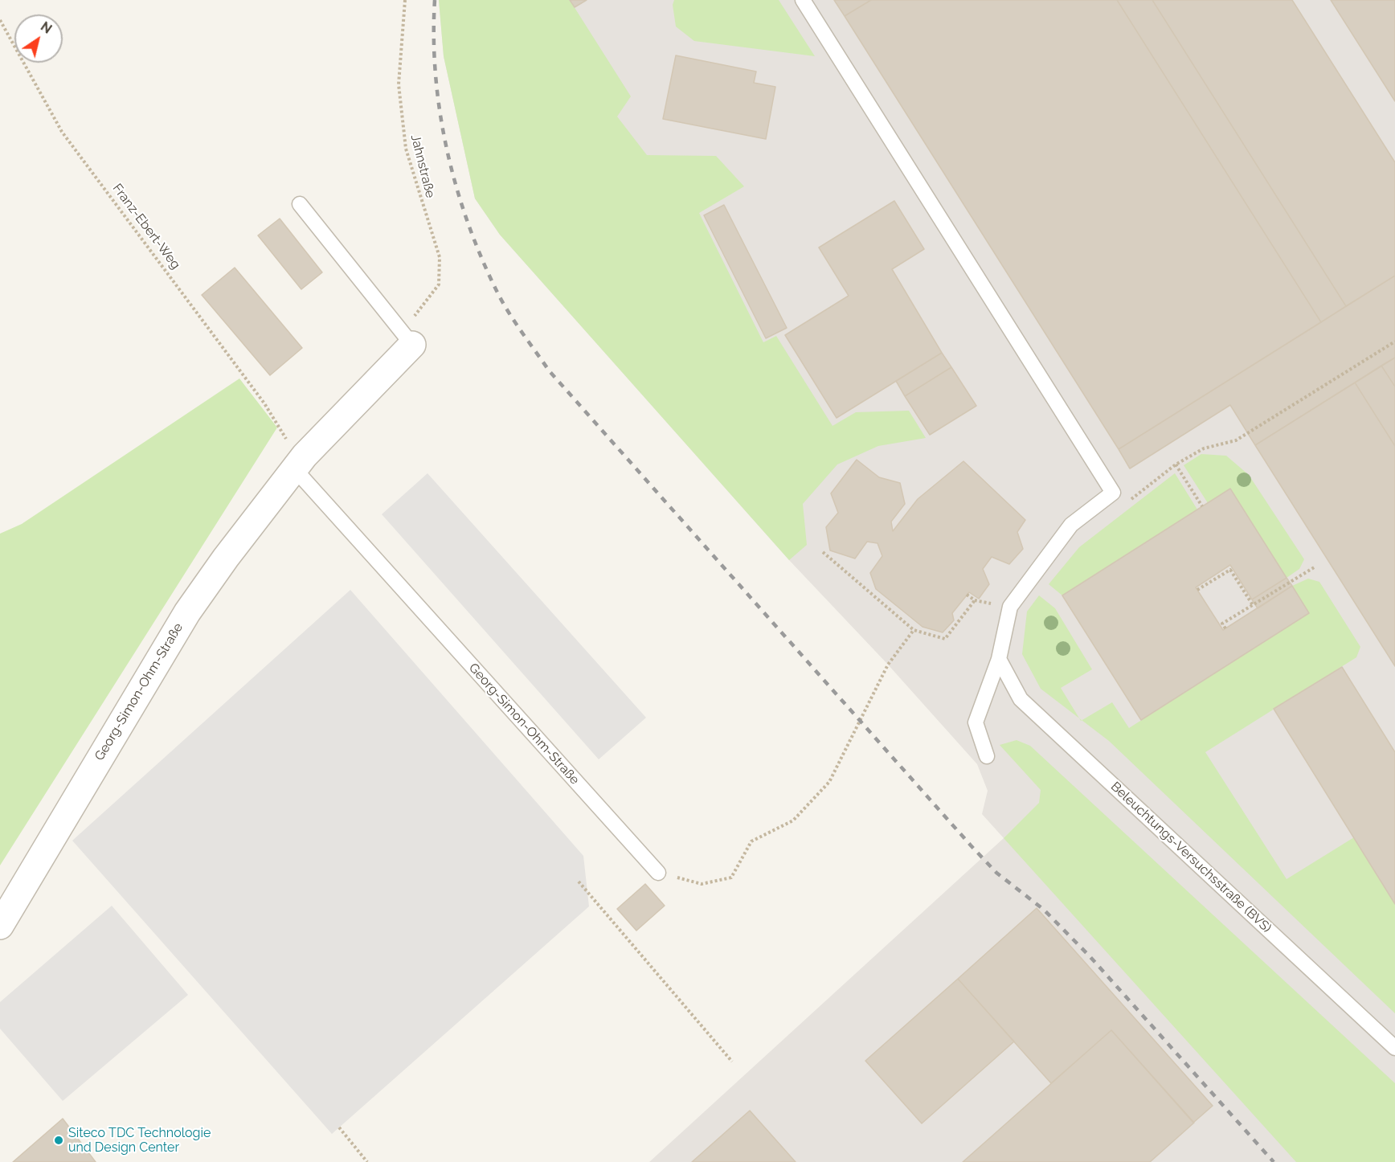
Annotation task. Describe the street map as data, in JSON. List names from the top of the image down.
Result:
{
  "streets": {
    "street": ["Georg-Simon-Ohm-Straße"],
    "lane": ["Beleuchtungs-Versuchsstraße (BVS)"],
    "path": ["Jahnstraße", "Franz-Ebert-Weg"]
  },
  "places": ["Siteco TDC Technologie und Design Center"],
  "north": "top right"
}
